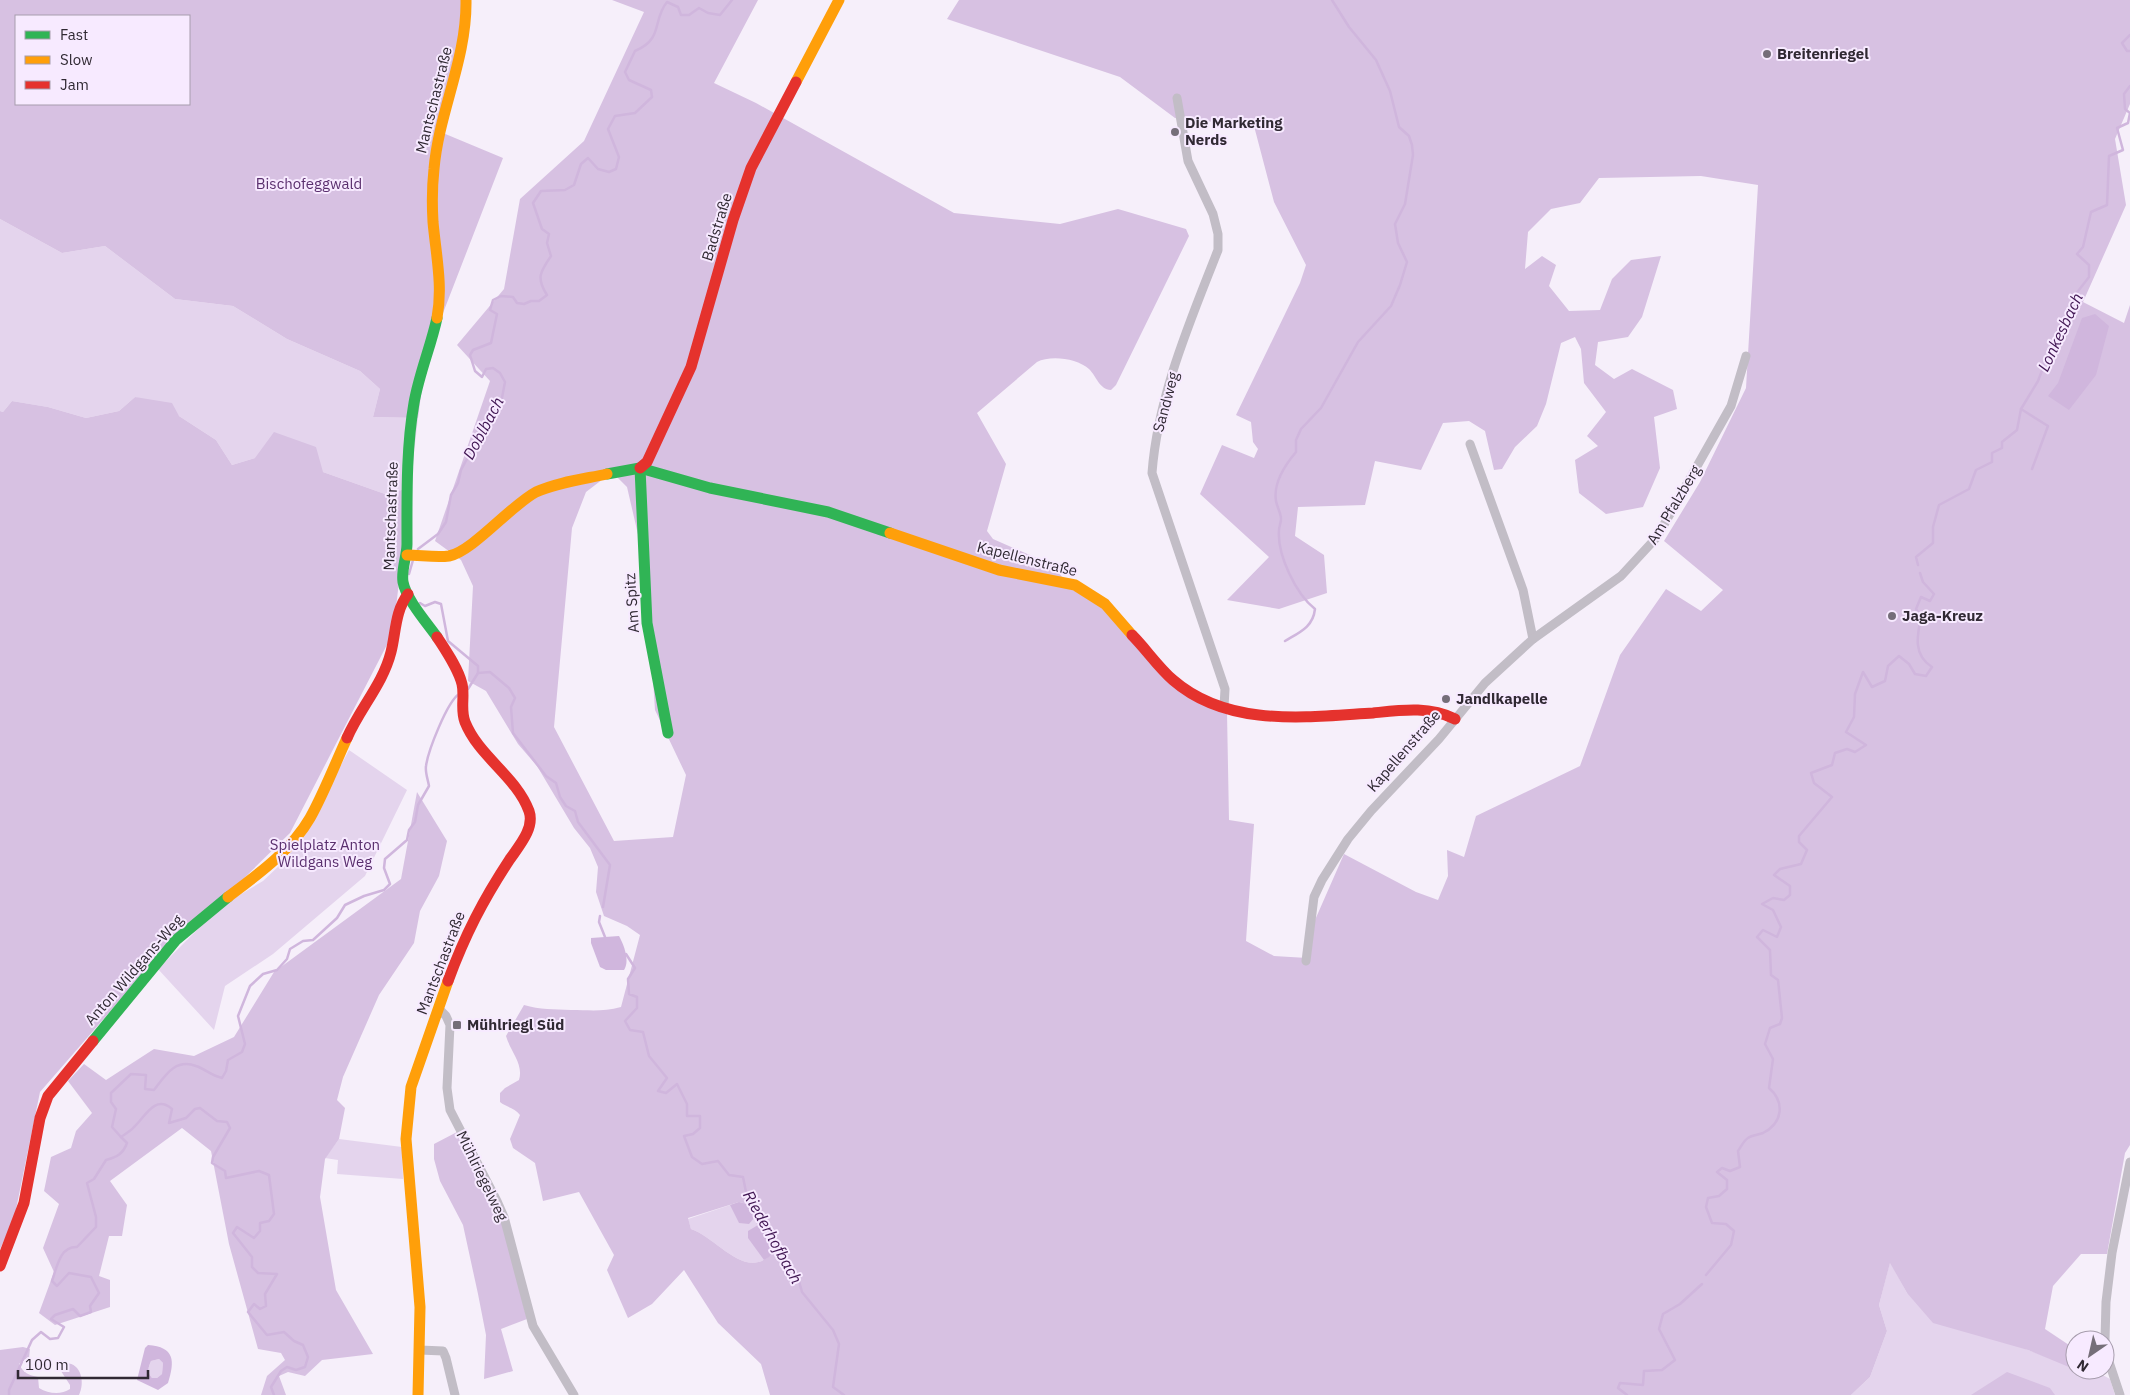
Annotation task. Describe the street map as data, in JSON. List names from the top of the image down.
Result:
{
  "streets": {
    "street": [
      "Mantschastraße",
      "Badstraße",
      "Sandweg",
      "Am Pfalzberg",
      "Kapellenstraße",
      "Am Spitz",
      "Anton Wildgans-Weg",
      "Mühlriegelweg"
    ]
  },
  "crossings": [
    ["Mantschastraße", "Kapellenstraße"],
    ["Mantschastraße", "Anton Wildgans-Weg"],
    ["Mantschastraße", "Mühlriegelweg"],
    ["Badstraße", "Kapellenstraße"],
    ["Badstraße", "Am Spitz"],
    ["Sandweg", "Kapellenstraße"],
    ["Am Pfalzberg", "Kapellenstraße"],
    ["Kapellenstraße", "Am Spitz"]
  ],
  "water": ["Lonkesbach", "Doblbach", "Riederhofbach"],
  "parks": ["Bischofeggwald", "Spielplatz Anton Wildgans Weg"],
  "places": {
    "other": [
      "Breitenriegel",
      "Die Marketing Nerds",
      "Jaga-Kreuz",
      "Jandlkapelle"
    ],
    "transit": ["Mühlriegl Süd"]
  },
  "legend": ["Fast", "Slow", "Jam"],
  "scale_bar": "100 m",
  "north": "bottom left"
}
